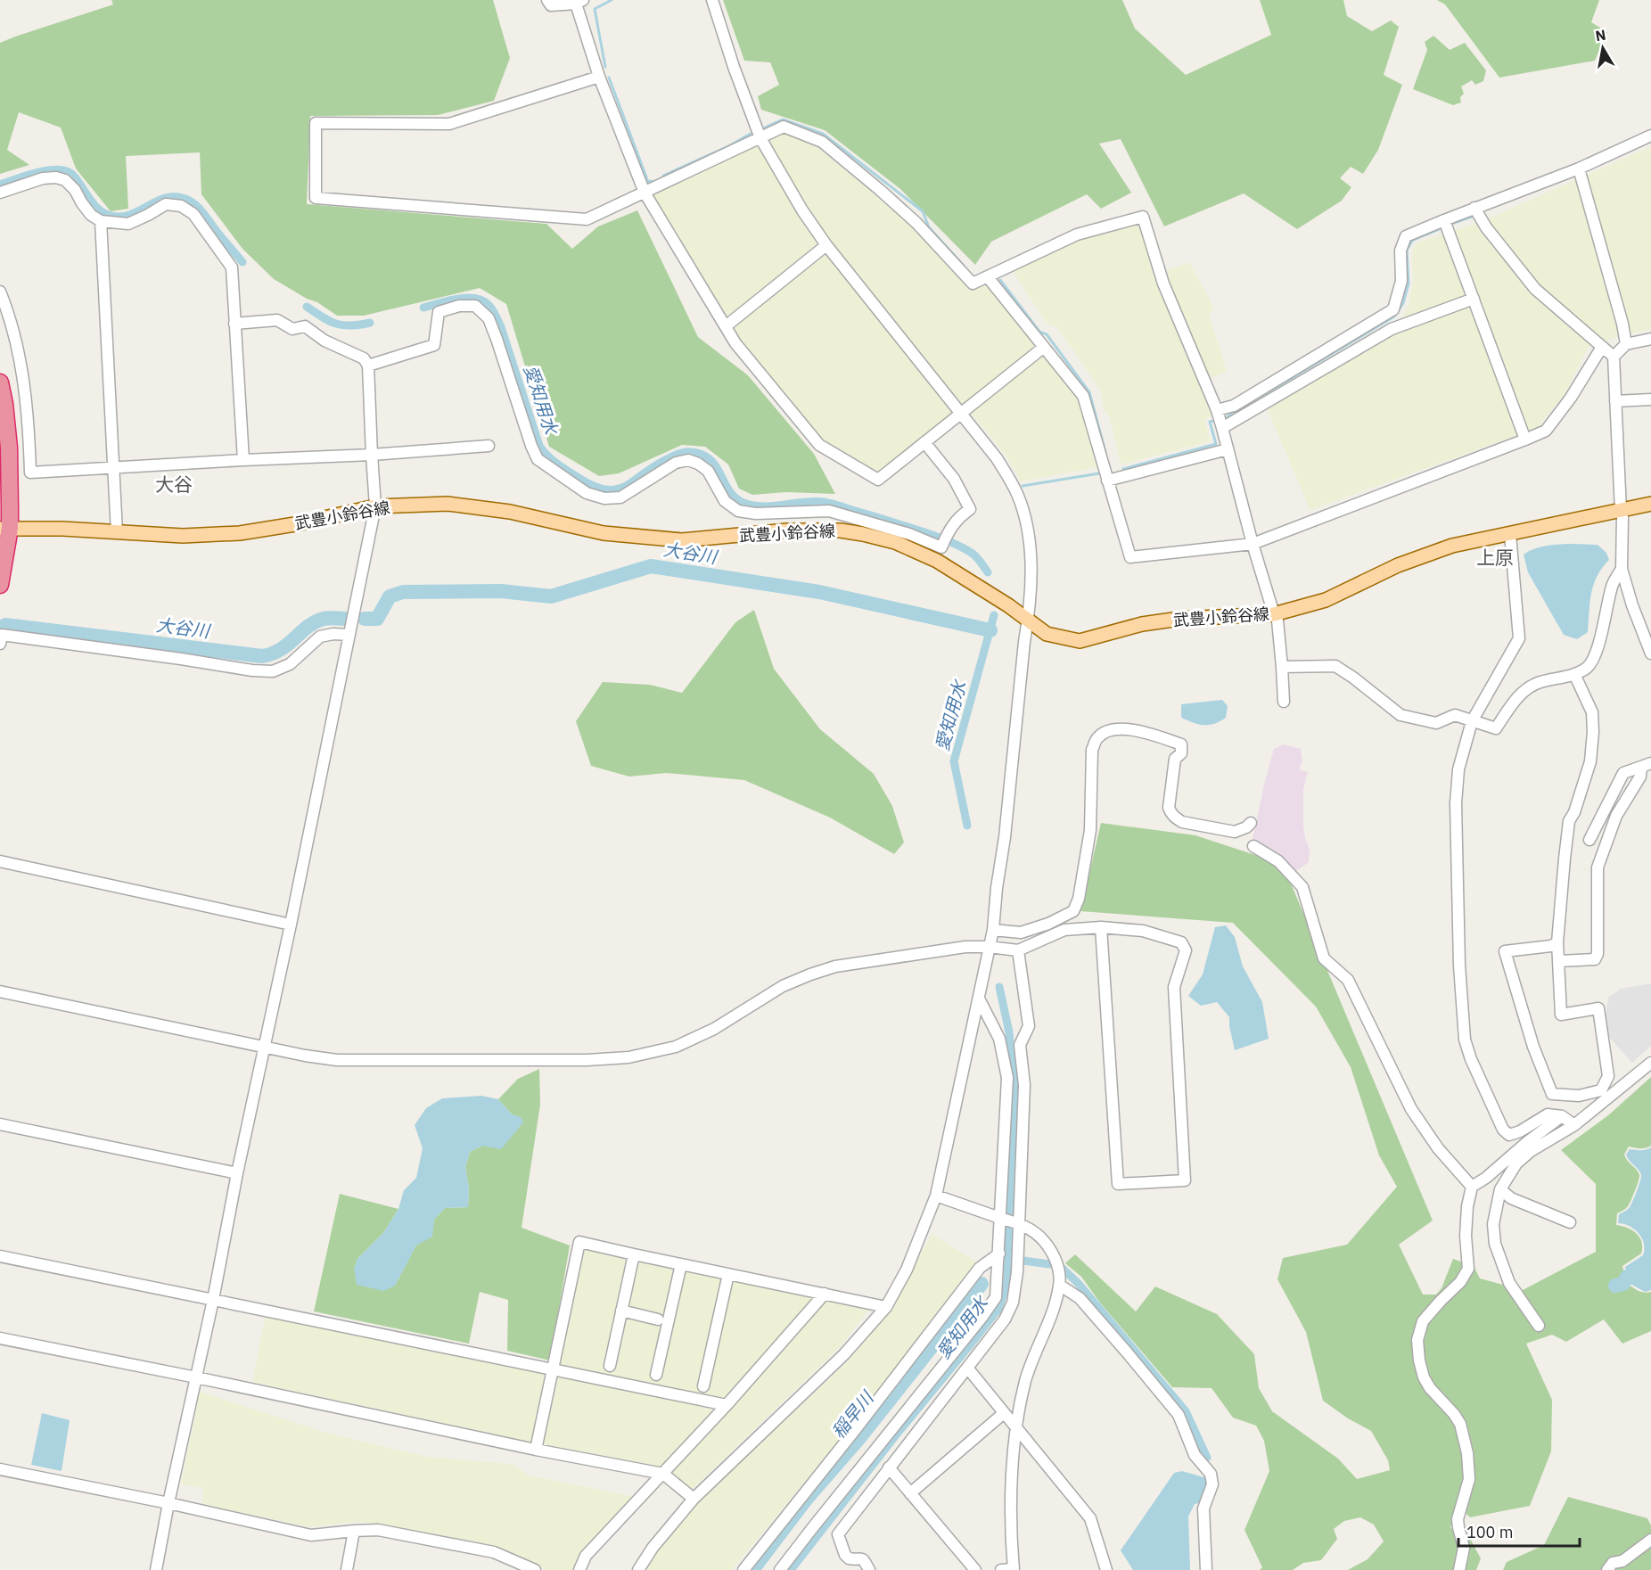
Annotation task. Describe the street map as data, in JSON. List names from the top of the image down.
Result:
{
  "streets": {
    "main road": ["武豊小鈴谷線"]
  },
  "districts": ["大谷", "上原"],
  "water": ["愛知用水", "大谷川", "稲早川"],
  "scale_bar": "100 m",
  "north": "top"
}
